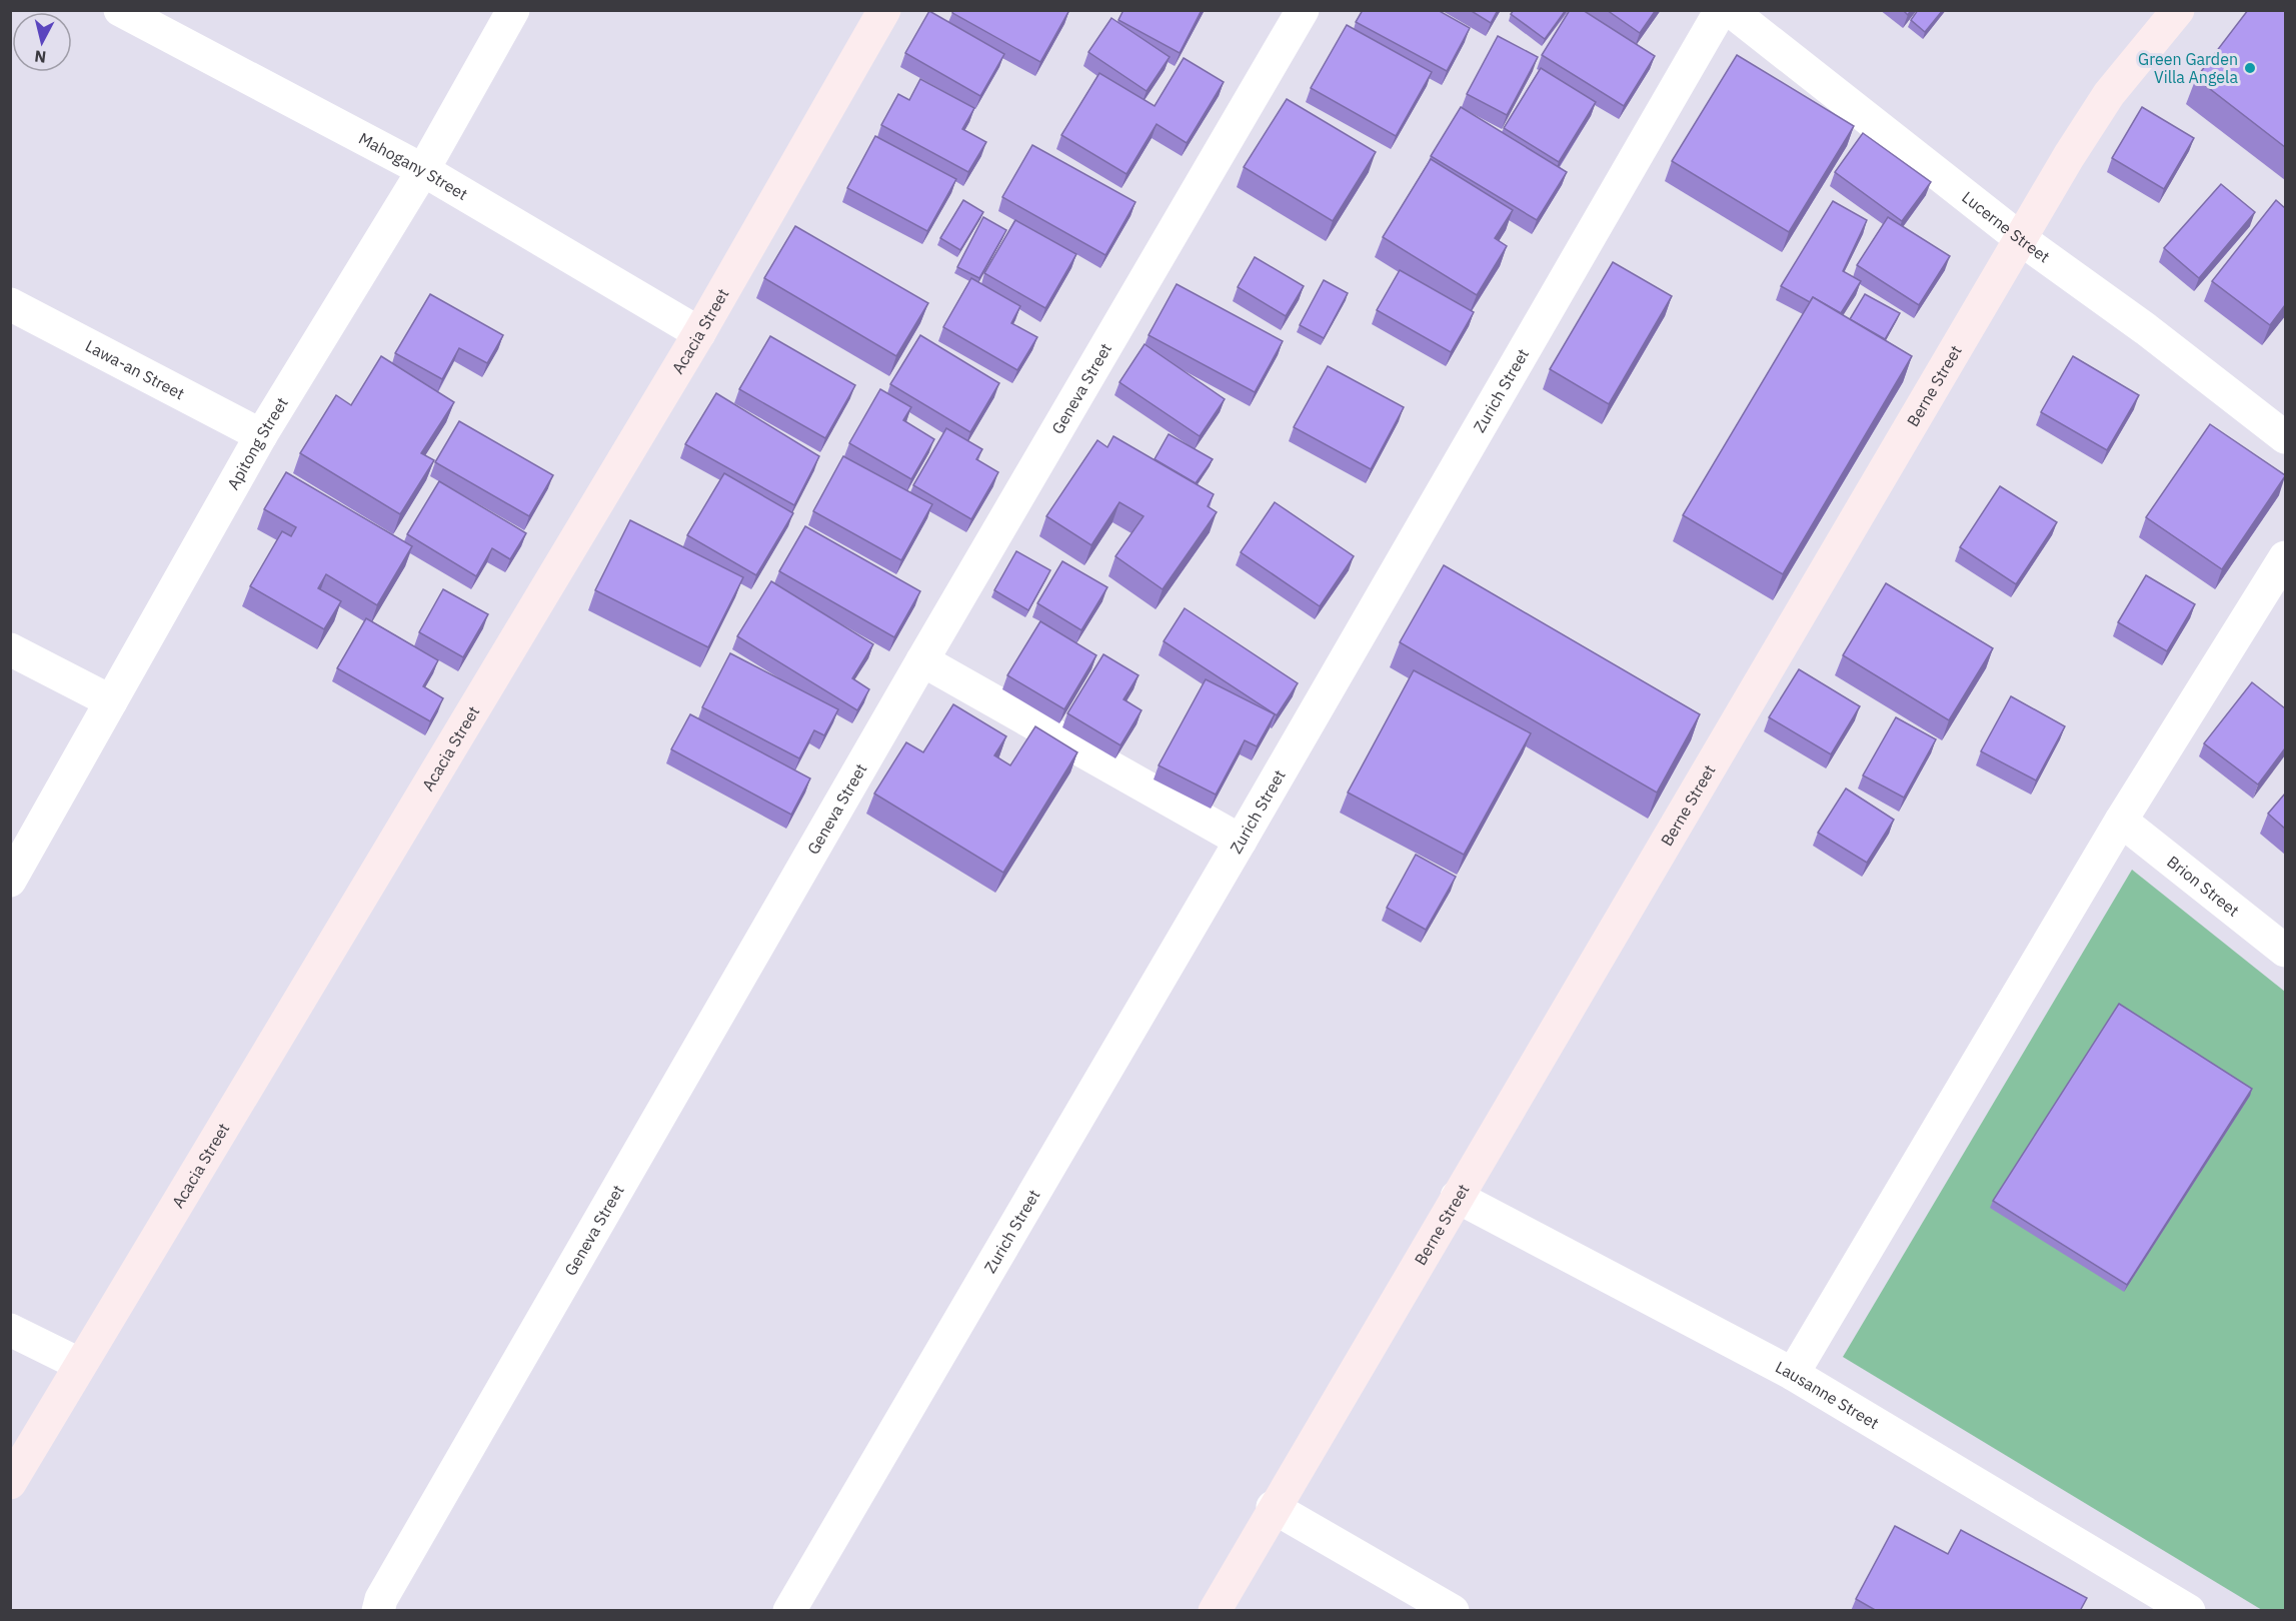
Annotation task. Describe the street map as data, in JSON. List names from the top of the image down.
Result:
{
  "streets": {
    "street": [
      "Mahogany Street",
      "Lucerne Street",
      "Acacia Street",
      "Lawa-an Street",
      "Berne Street",
      "Geneva Street",
      "Zurich Street",
      "Apitong Street",
      "Brion Street",
      "Lausanne Street"
    ]
  },
  "crossings": [
    ["Mahogany Street", "Acacia Street"],
    ["Mahogany Street", "Apitong Street"],
    ["Lucerne Street", "Berne Street"],
    ["Lawa-an Street", "Apitong Street"],
    ["Berne Street", "Lausanne Street"]
  ],
  "places": ["Green Garden Villa Angela"],
  "north": "bottom"
}
